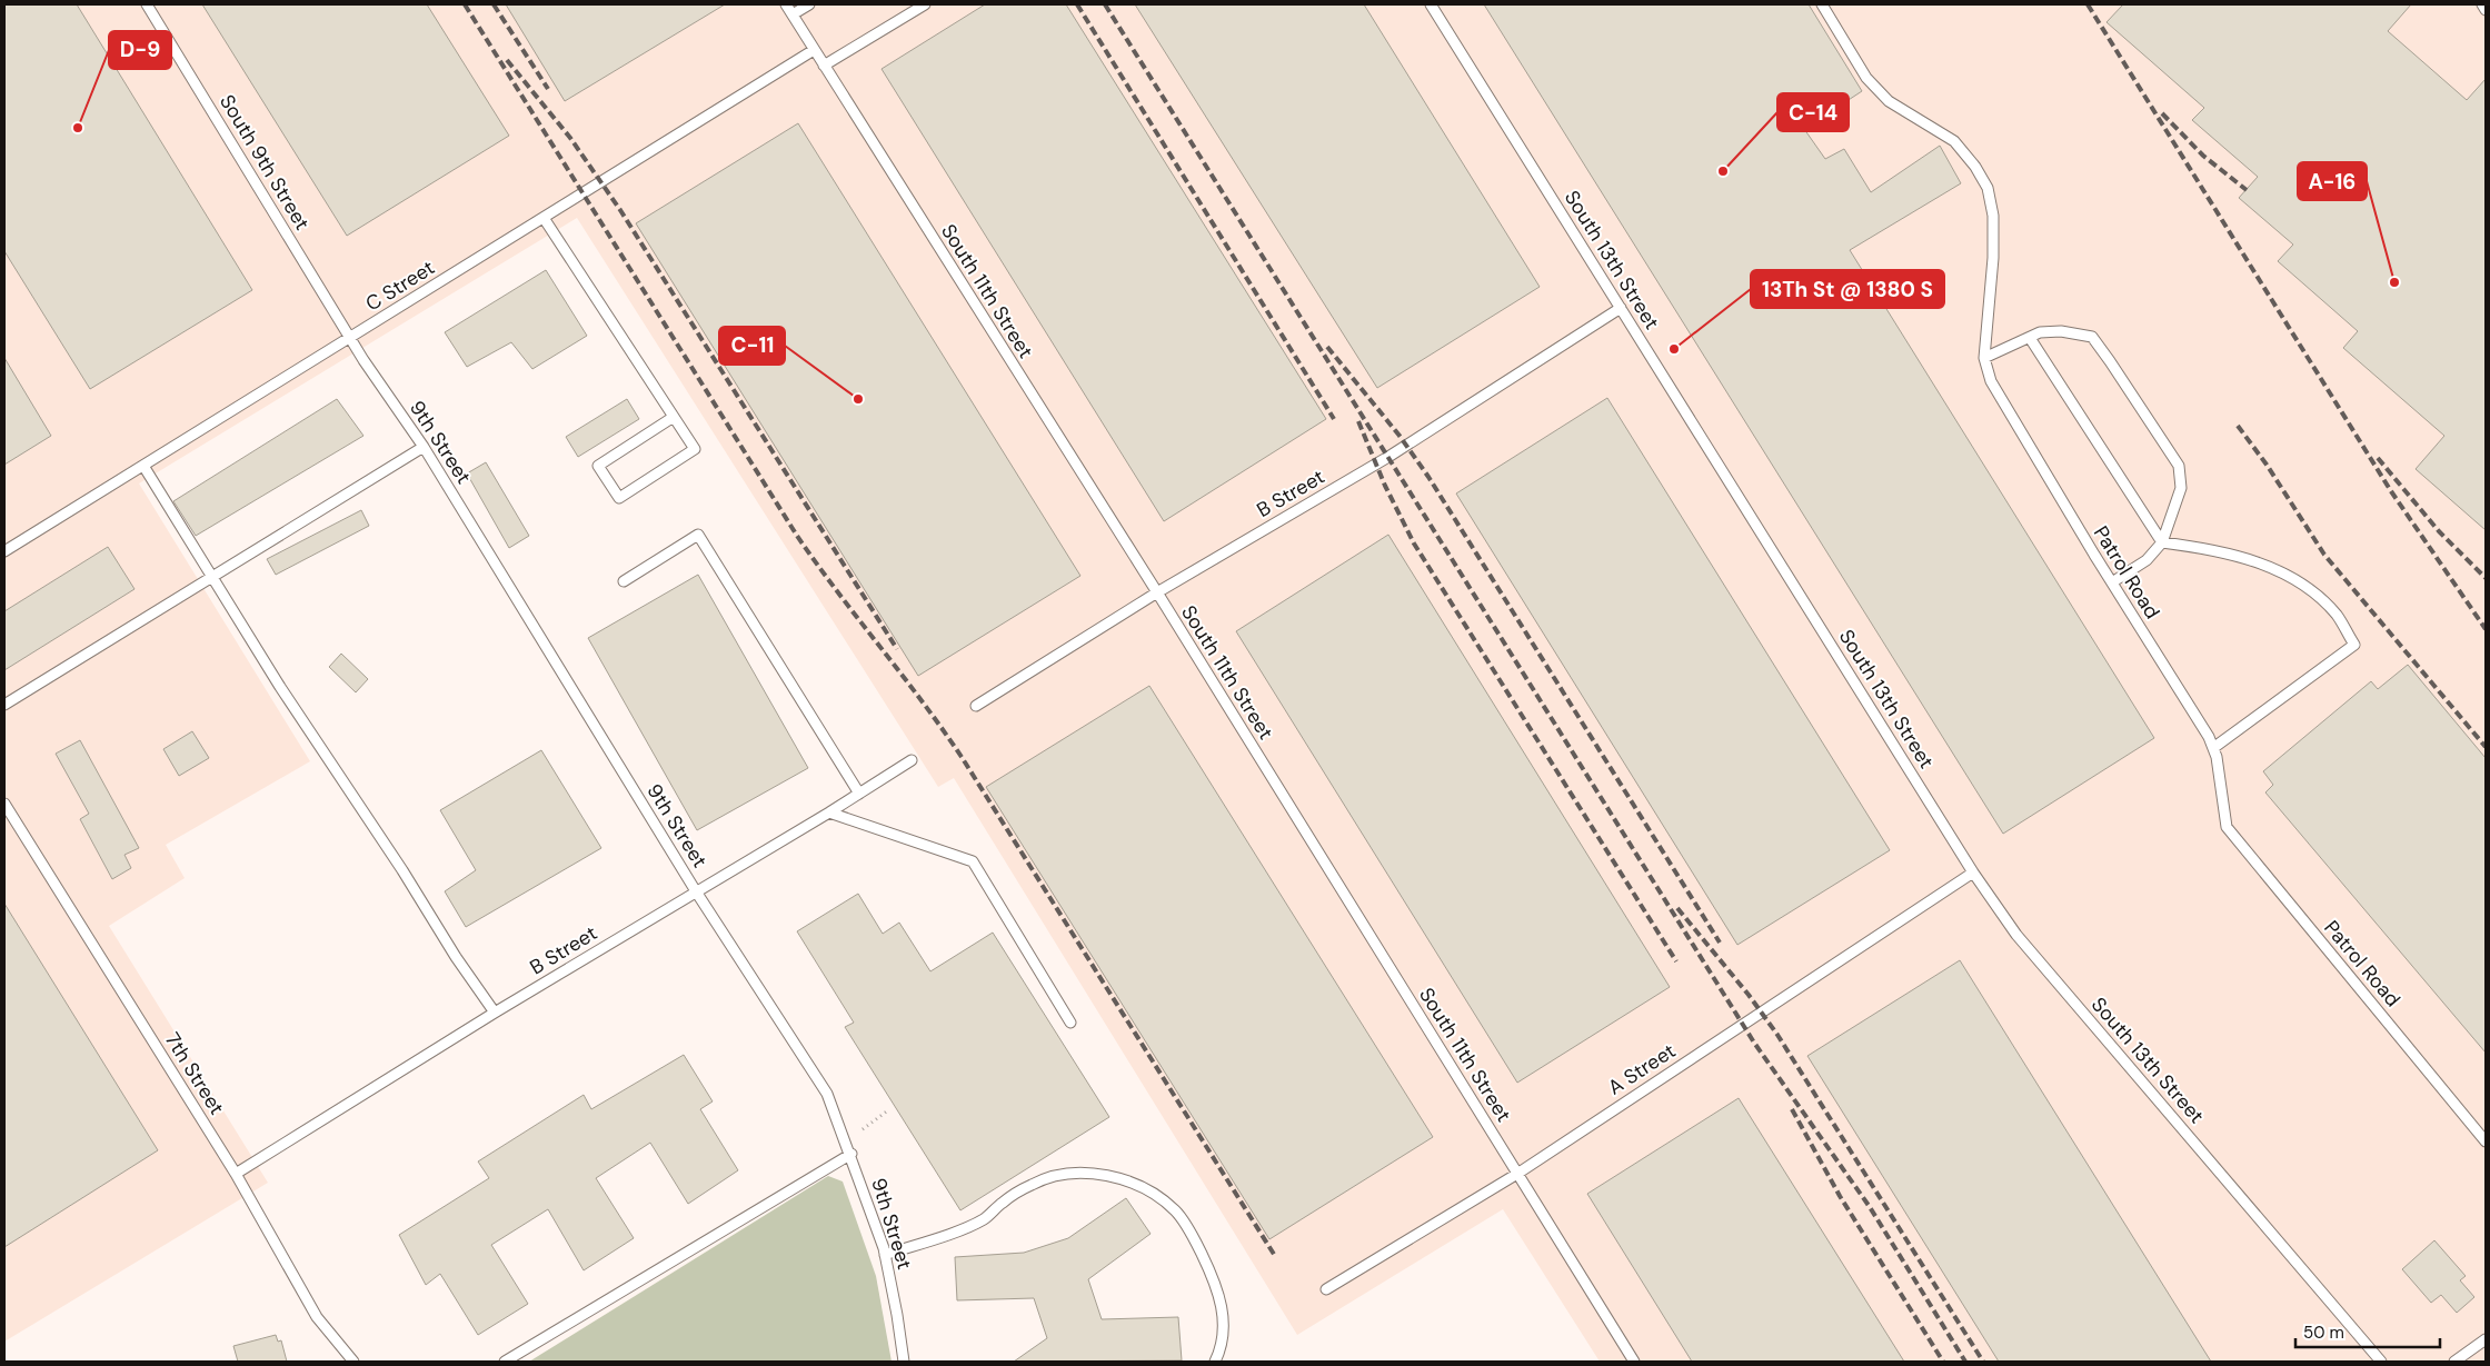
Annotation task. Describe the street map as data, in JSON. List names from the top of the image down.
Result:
{
  "streets": {
    "lane": [
      "South 9th Street",
      "South 13th Street",
      "C Street",
      "South 11th Street",
      "9th Street",
      "B Street",
      "Patrol Road",
      "A Street",
      "7th Street"
    ]
  },
  "crossings": [
    ["South 9th Street", "C Street"],
    ["South 9th Street", "9th Street"],
    ["South 13th Street", "B Street"],
    ["South 13th Street", "A Street"],
    ["C Street", "South 11th Street"],
    ["C Street", "9th Street"],
    ["South 11th Street", "B Street"],
    ["South 11th Street", "A Street"],
    ["9th Street", "B Street"],
    ["B Street", "7th Street"]
  ],
  "places": [
    "D-9",
    "C-14",
    "A-16",
    "13Th St @ 1380 S",
    "C-11"
  ],
  "scale_bar": "50 m"
}
